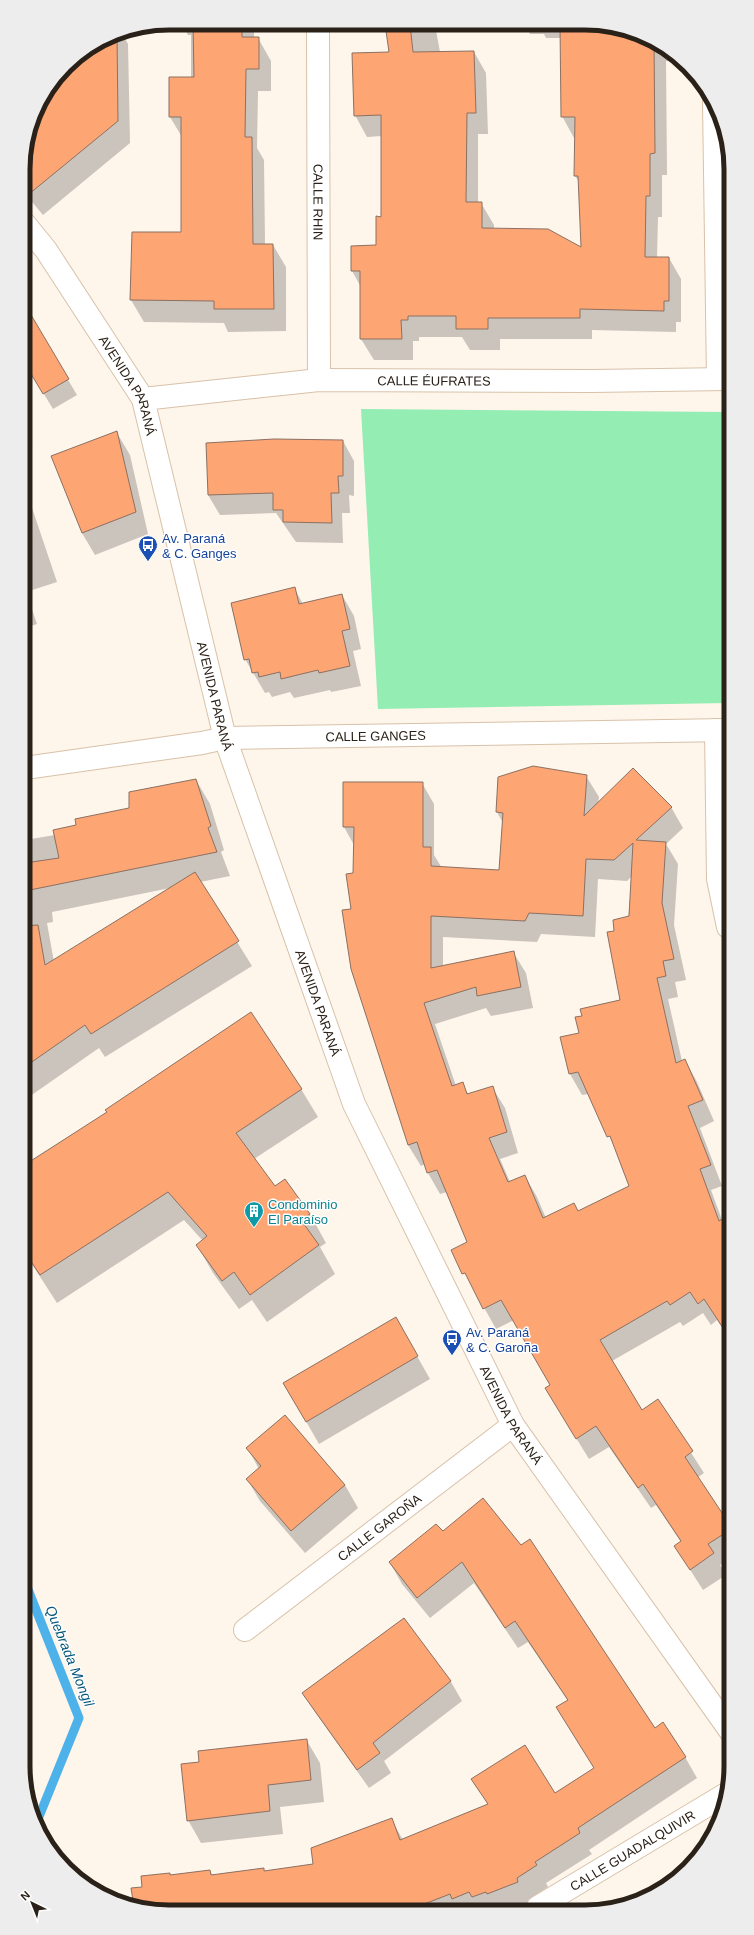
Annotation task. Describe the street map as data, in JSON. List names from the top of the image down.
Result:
{
  "streets": {
    "street": [
      "CALLE RHIN",
      "CALLE ÉUFRATES",
      "AVENIDA PARANÁ",
      "CALLE GANGES",
      "CALLE GAROÑA",
      "CALLE GUADALQUIVIR"
    ]
  },
  "crossings": [
    ["CALLE RHIN", "CALLE ÉUFRATES"],
    ["CALLE ÉUFRATES", "AVENIDA PARANÁ"],
    ["AVENIDA PARANÁ", "CALLE GANGES"],
    ["AVENIDA PARANÁ", "CALLE GAROÑA"]
  ],
  "water": ["Quebrada Mongil"],
  "places": {
    "bus stop": ["Av. Paraná & C. Ganges", "Av. Paraná & C. Garoña"],
    "building": ["Condominio El Paraíso"]
  },
  "north": "top left"
}
